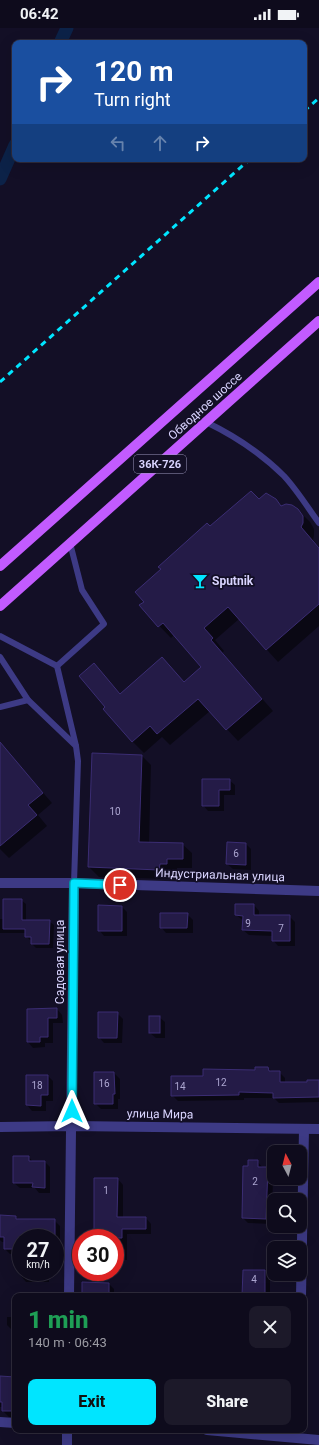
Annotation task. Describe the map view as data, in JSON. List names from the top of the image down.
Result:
{
  "streets": {
    "main road": ["Обводное шоссе", "36К-726"],
    "street": ["Индустриальная улица", "Садовая улица", "улица Мира"]
  },
  "crossings": [
    ["Индустриальная улица", "Садовая улица"],
    ["Садовая улица", "улица Мира"]
  ],
  "places": {
    "bar": ["Sputnik"]
  },
  "house_numbers": [
    "10",
    "6",
    "9",
    "7",
    "12",
    "16",
    "18",
    "14",
    "2",
    "1",
    "4"
  ],
  "north": "top",
  "page": {
    "status": "06:42",
    "turn": ["120 m", "Turn right"],
    "speed": "27 km/h",
    "limit": "30",
    "heading": ["1 min", "140 m · 06:43"],
    "buttons": ["Exit", "Share"]
  }
}
